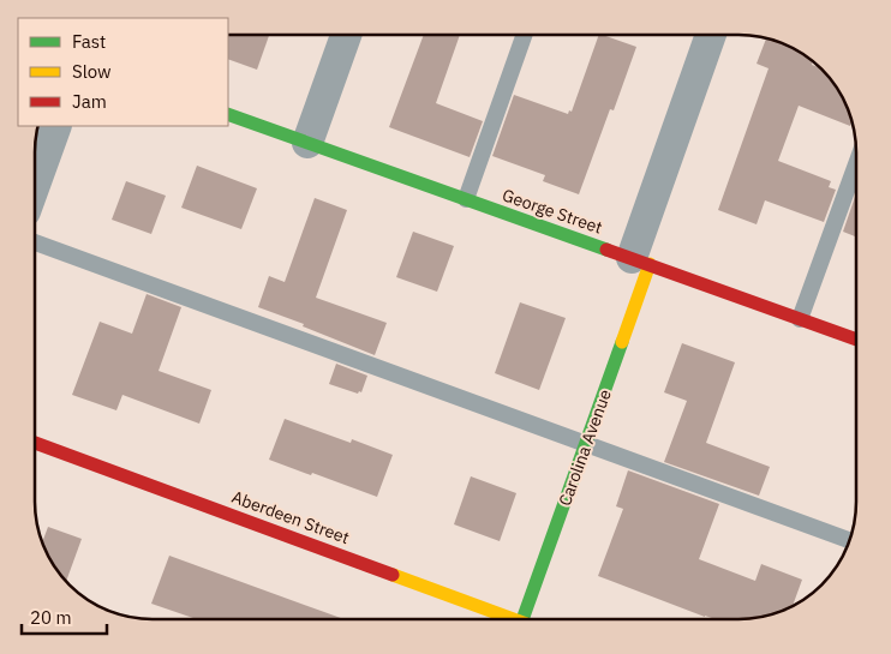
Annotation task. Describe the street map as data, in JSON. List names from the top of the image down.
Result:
{
  "streets": {
    "street": ["George Street", "Carolina Avenue", "Aberdeen Street"]
  },
  "crossings": [
    ["George Street", "Carolina Avenue"]
  ],
  "legend": ["Fast", "Slow", "Jam"],
  "scale_bar": "20 m"
}
